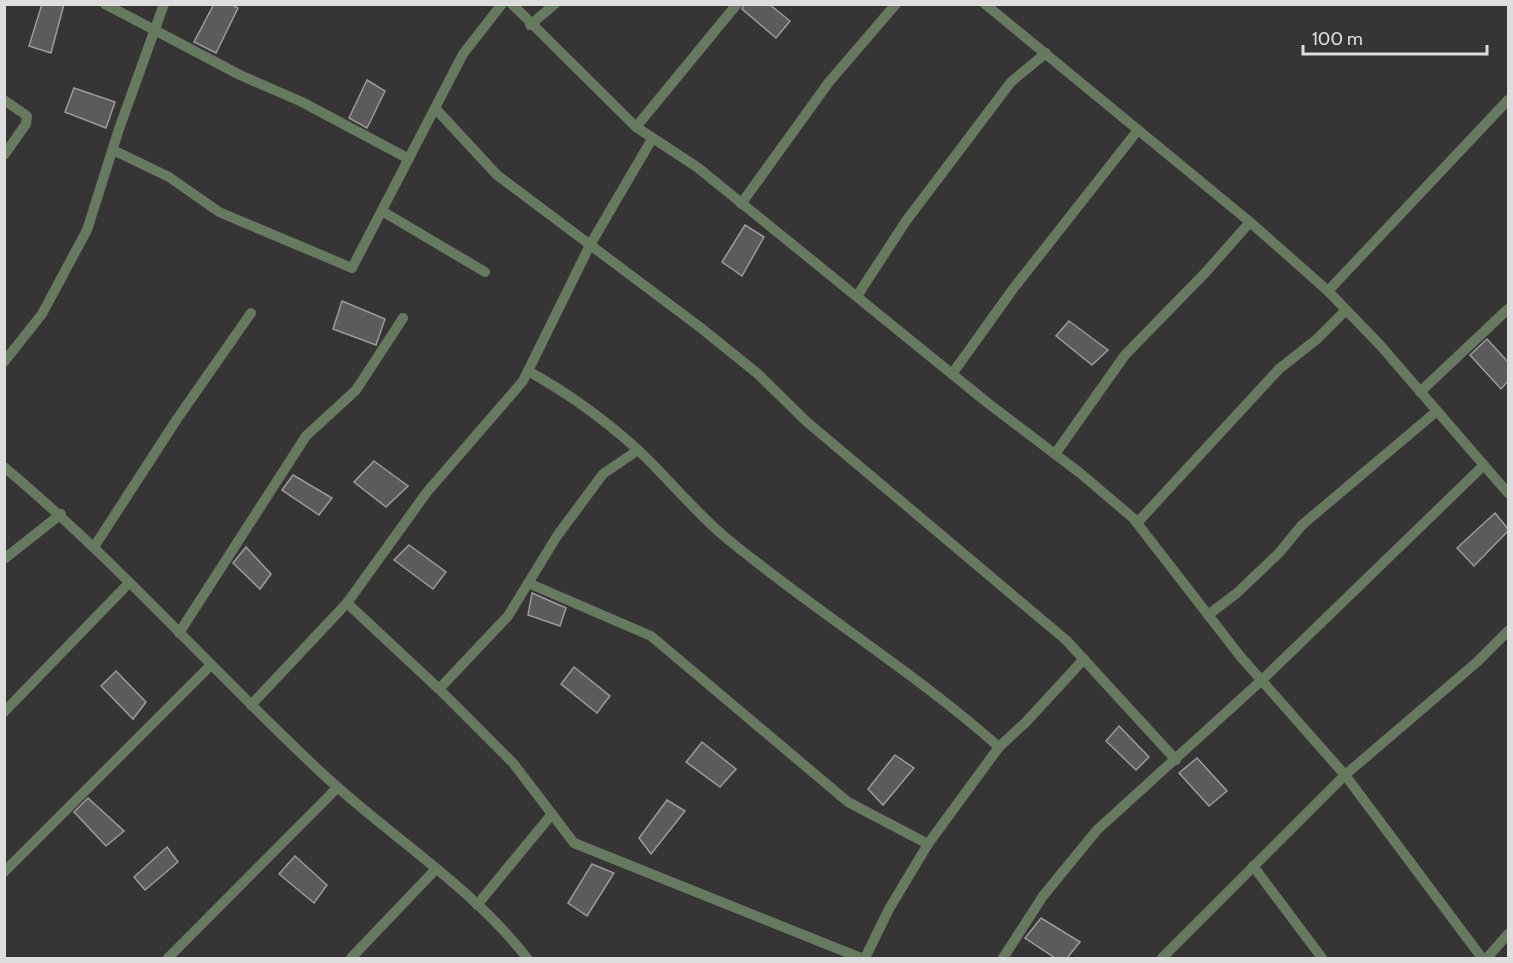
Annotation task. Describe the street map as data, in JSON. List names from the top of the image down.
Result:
{
  "scale_bar": "100 m"
}
